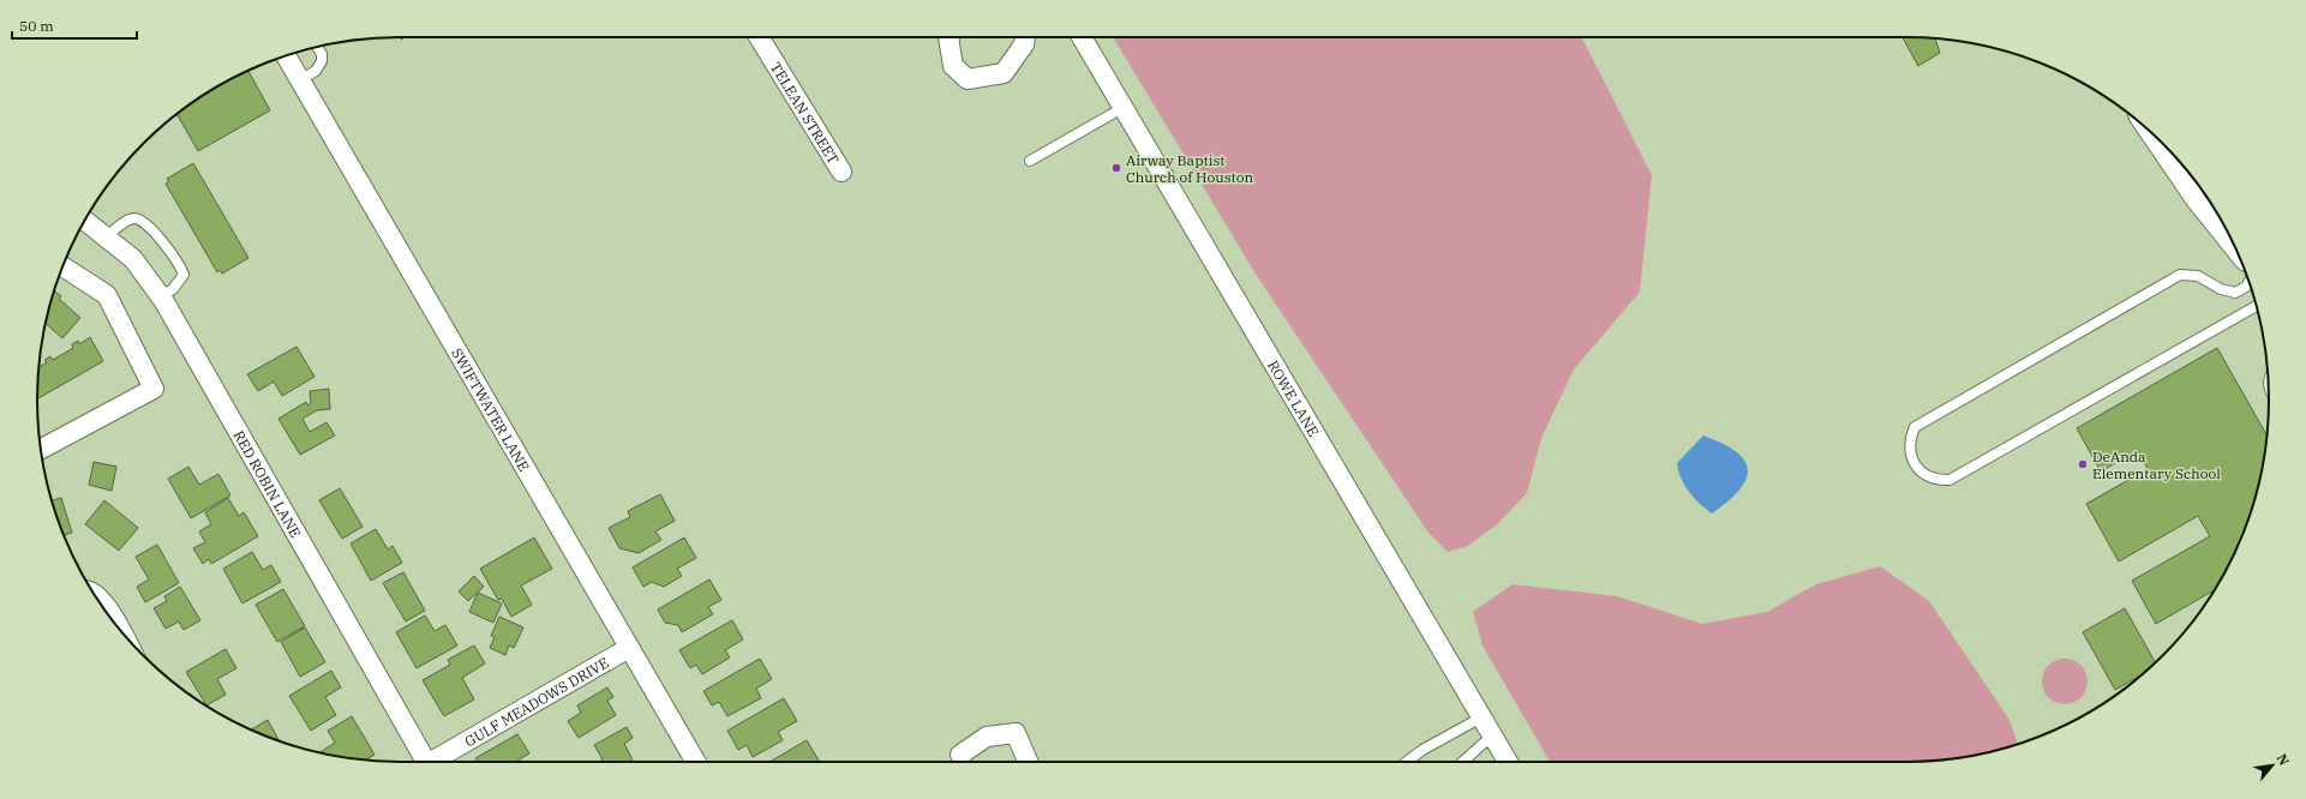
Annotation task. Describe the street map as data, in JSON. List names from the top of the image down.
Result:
{
  "streets": {
    "street": [
      "TELEAN STREET",
      "ROWE LANE",
      "SWIFTWATER LANE",
      "RED ROBIN LANE",
      "GULF MEADOWS DRIVE"
    ]
  },
  "crossings": [
    ["SWIFTWATER LANE", "GULF MEADOWS DRIVE"]
  ],
  "places": ["Airway Baptist Church of Houston", "DeAnda Elementary School"],
  "scale_bar": "50 m",
  "north": "top right"
}
